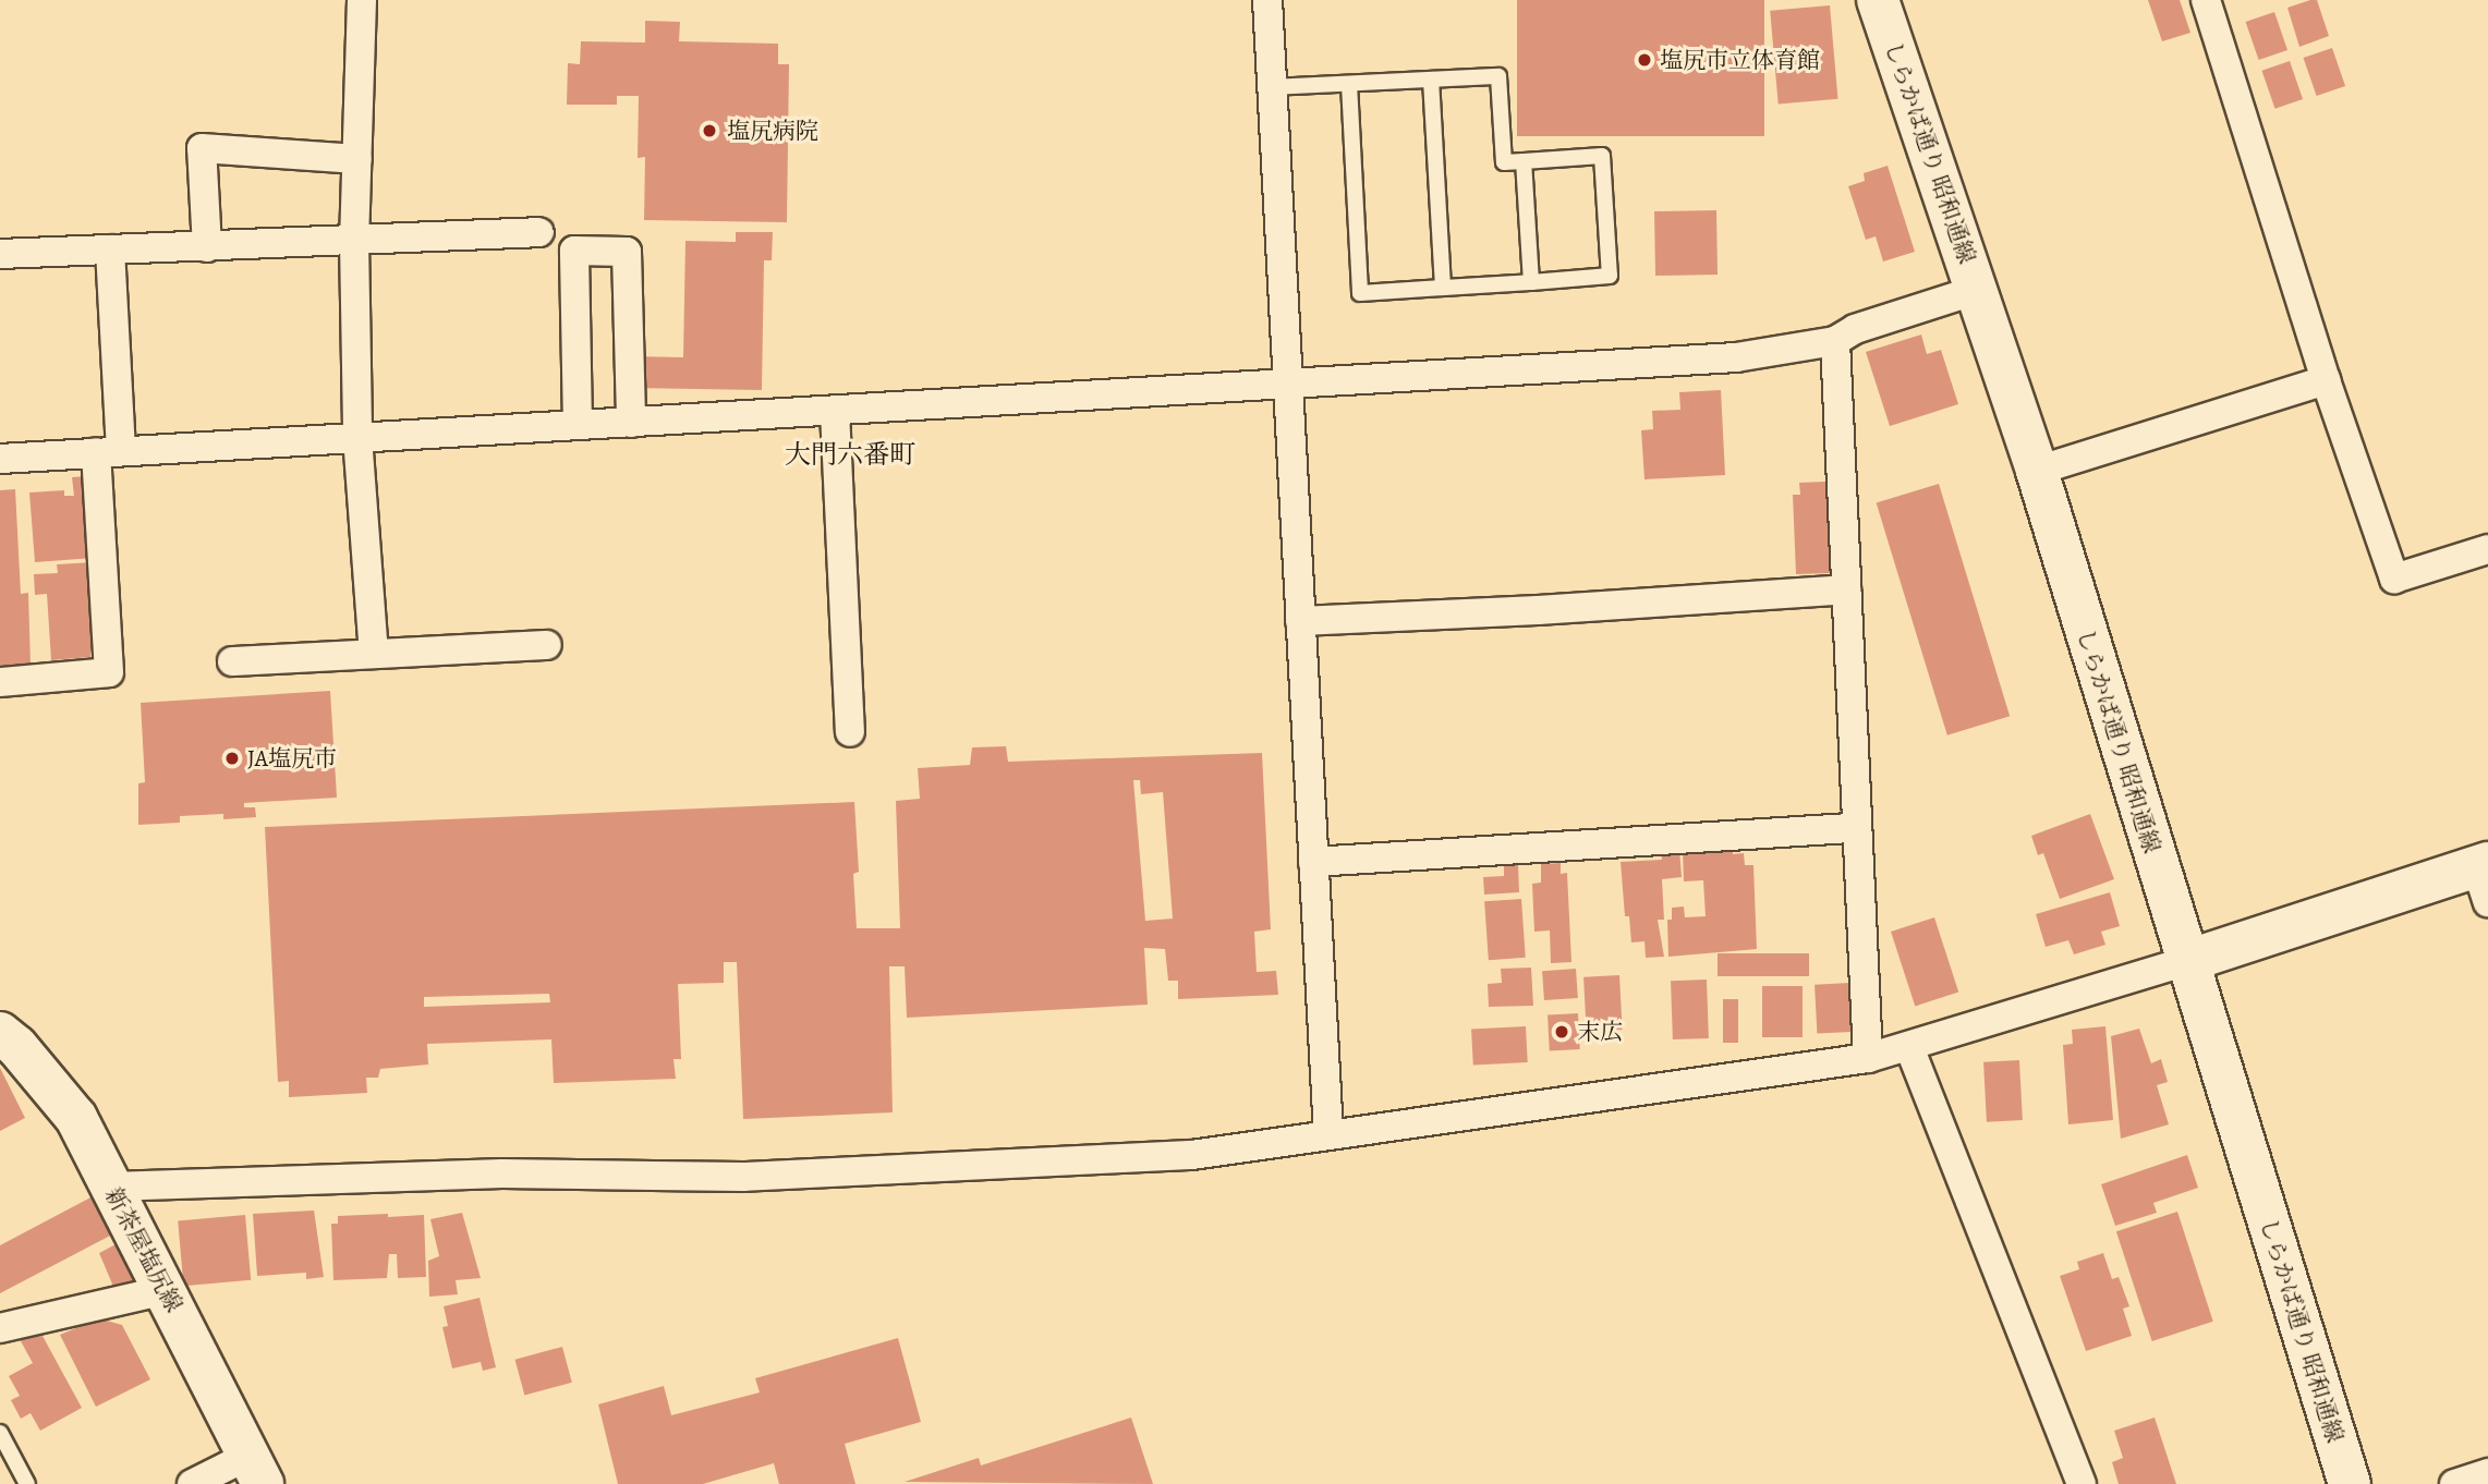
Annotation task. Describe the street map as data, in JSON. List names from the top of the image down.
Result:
{
  "streets": {
    "street": ["しらかば通り 昭和通線", "新茶屋塩尻線"]
  },
  "districts": ["大門六番町"],
  "places": [
    "塩尻市立体育館",
    "塩尻病院",
    "JA塩尻市",
    "末広"
  ]
}
